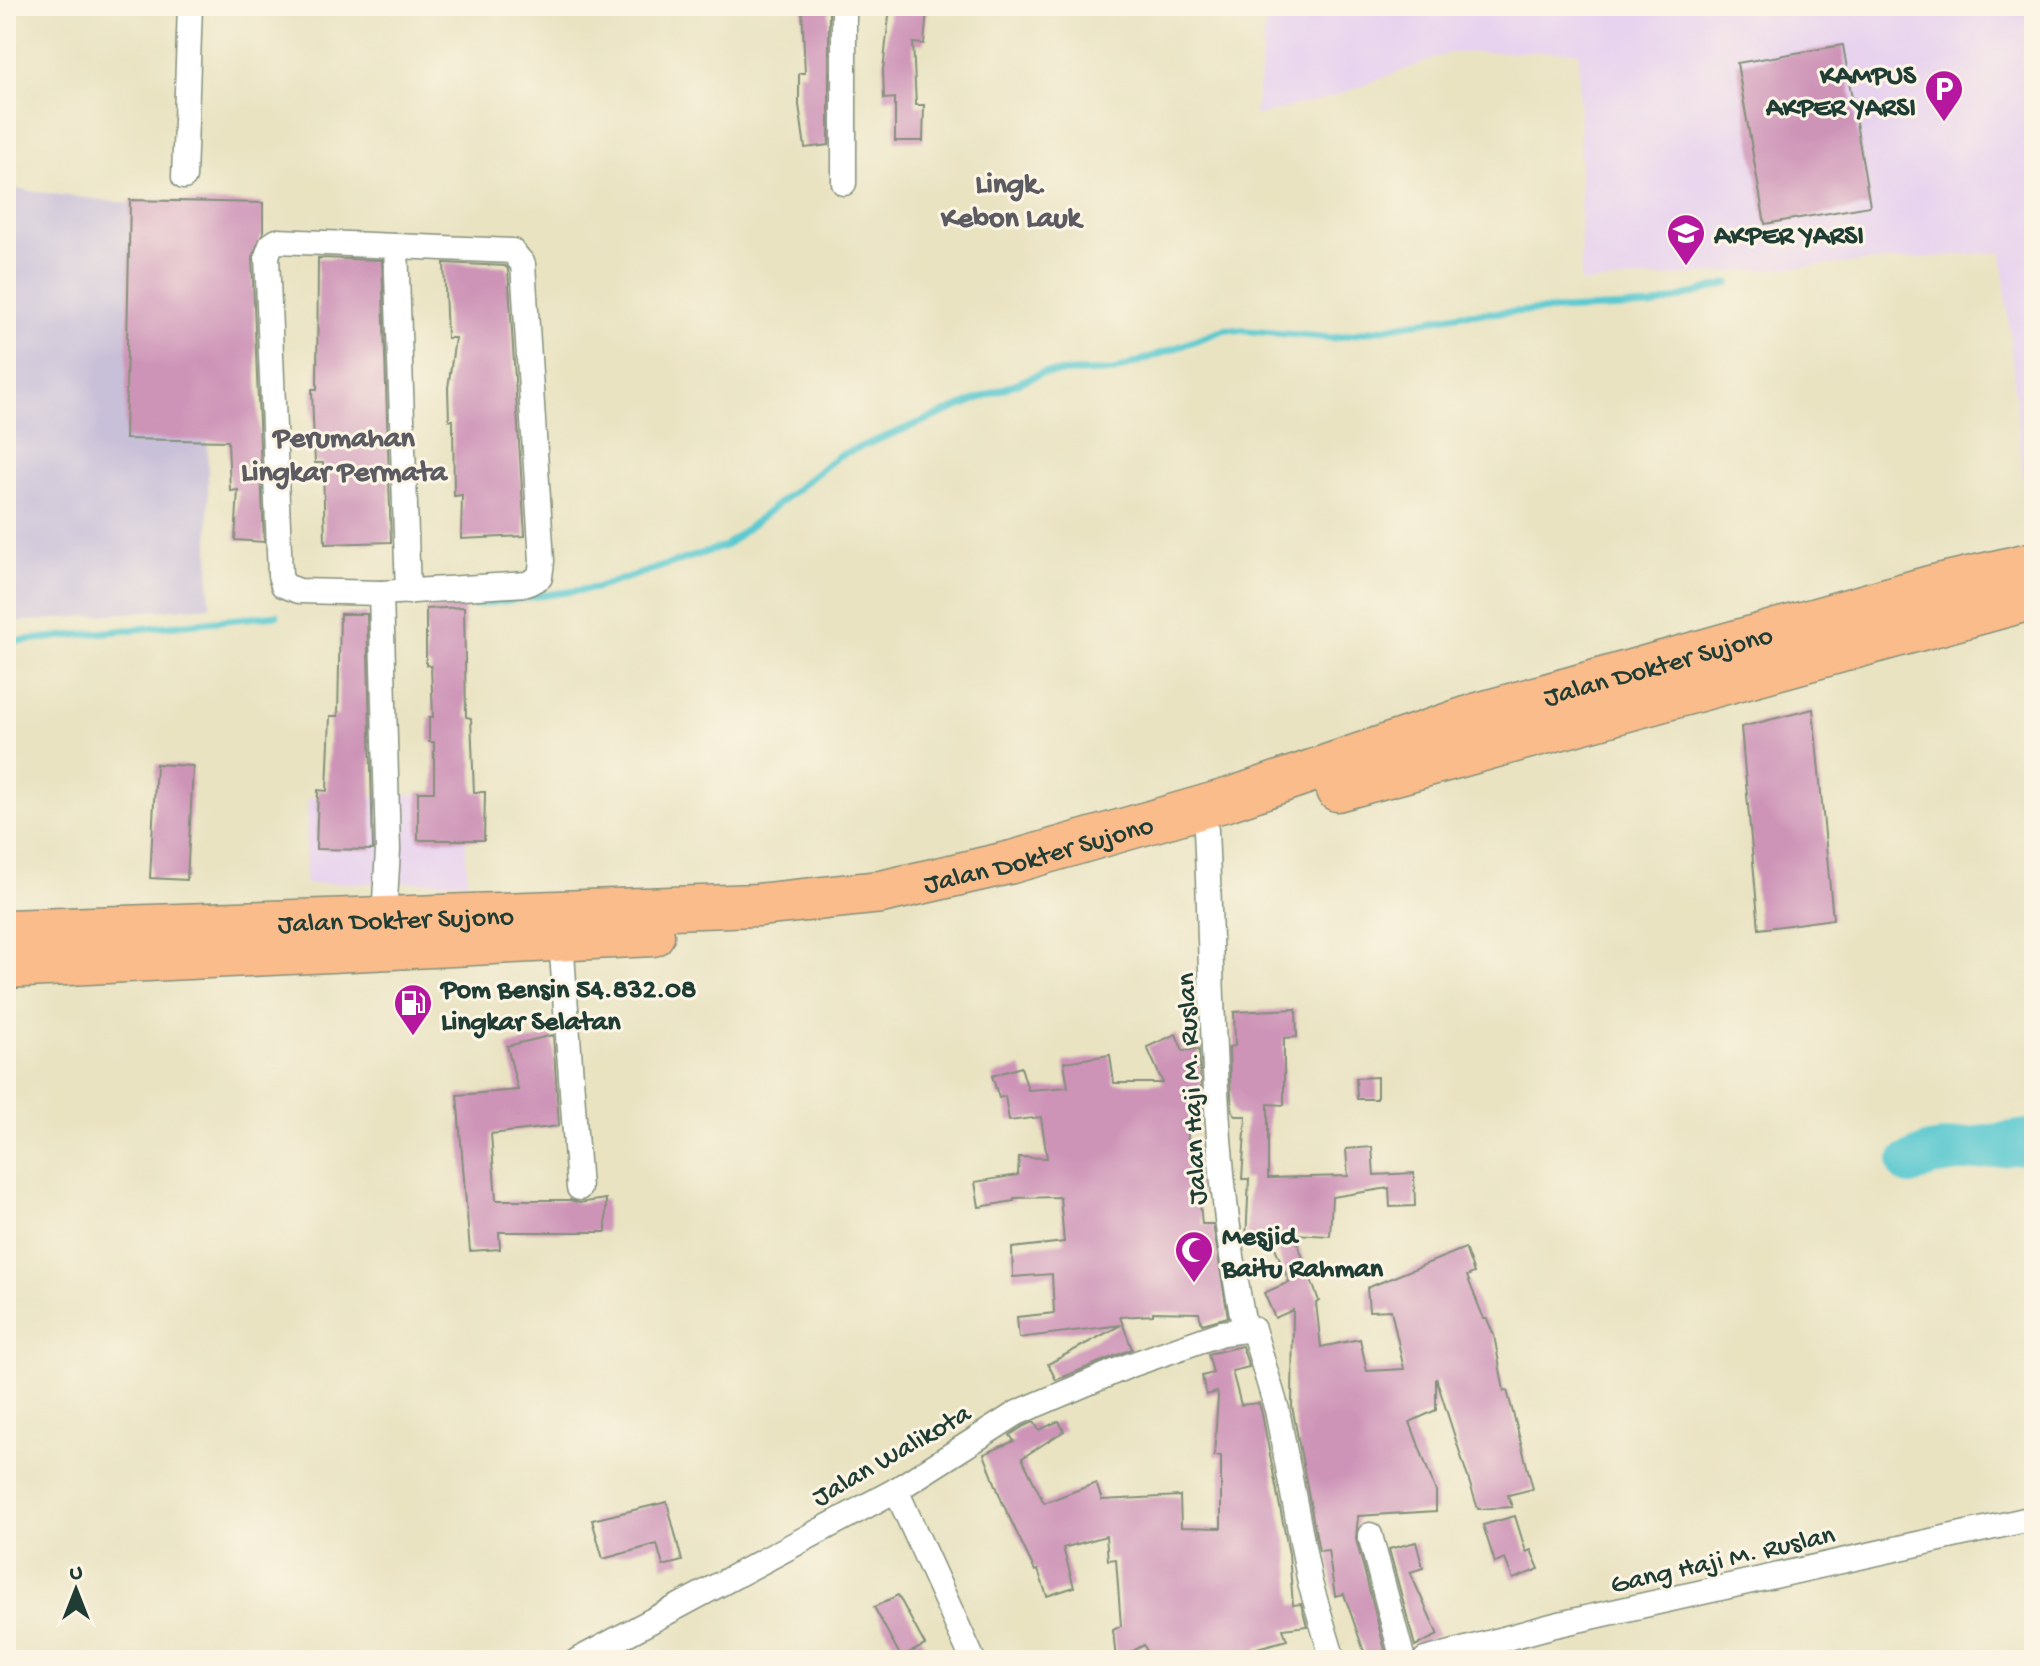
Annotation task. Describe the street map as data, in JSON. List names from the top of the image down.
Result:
{
  "streets": {
    "highway": ["Jalan Dokter Sujono"],
    "street": ["Jalan Haji M. Ruslan", "Jalan Walikota", "Gang Haji M. Ruslan"]
  },
  "crossings": [
    ["Jalan Haji M. Ruslan", "Jalan Walikota"]
  ],
  "districts": ["Lingk. Kebon Lauk", "Perumahan Lingkar Permata"],
  "places": {
    "parking": ["KAMPUS AKPER YARSI"],
    "school or university": ["AKPER YARSI"],
    "fuel station": ["Pom Bensin 54.832.08 Lingkar Selatan"],
    "mosque": ["Mesjid Baitu Rahman"]
  },
  "north": "top"
}
